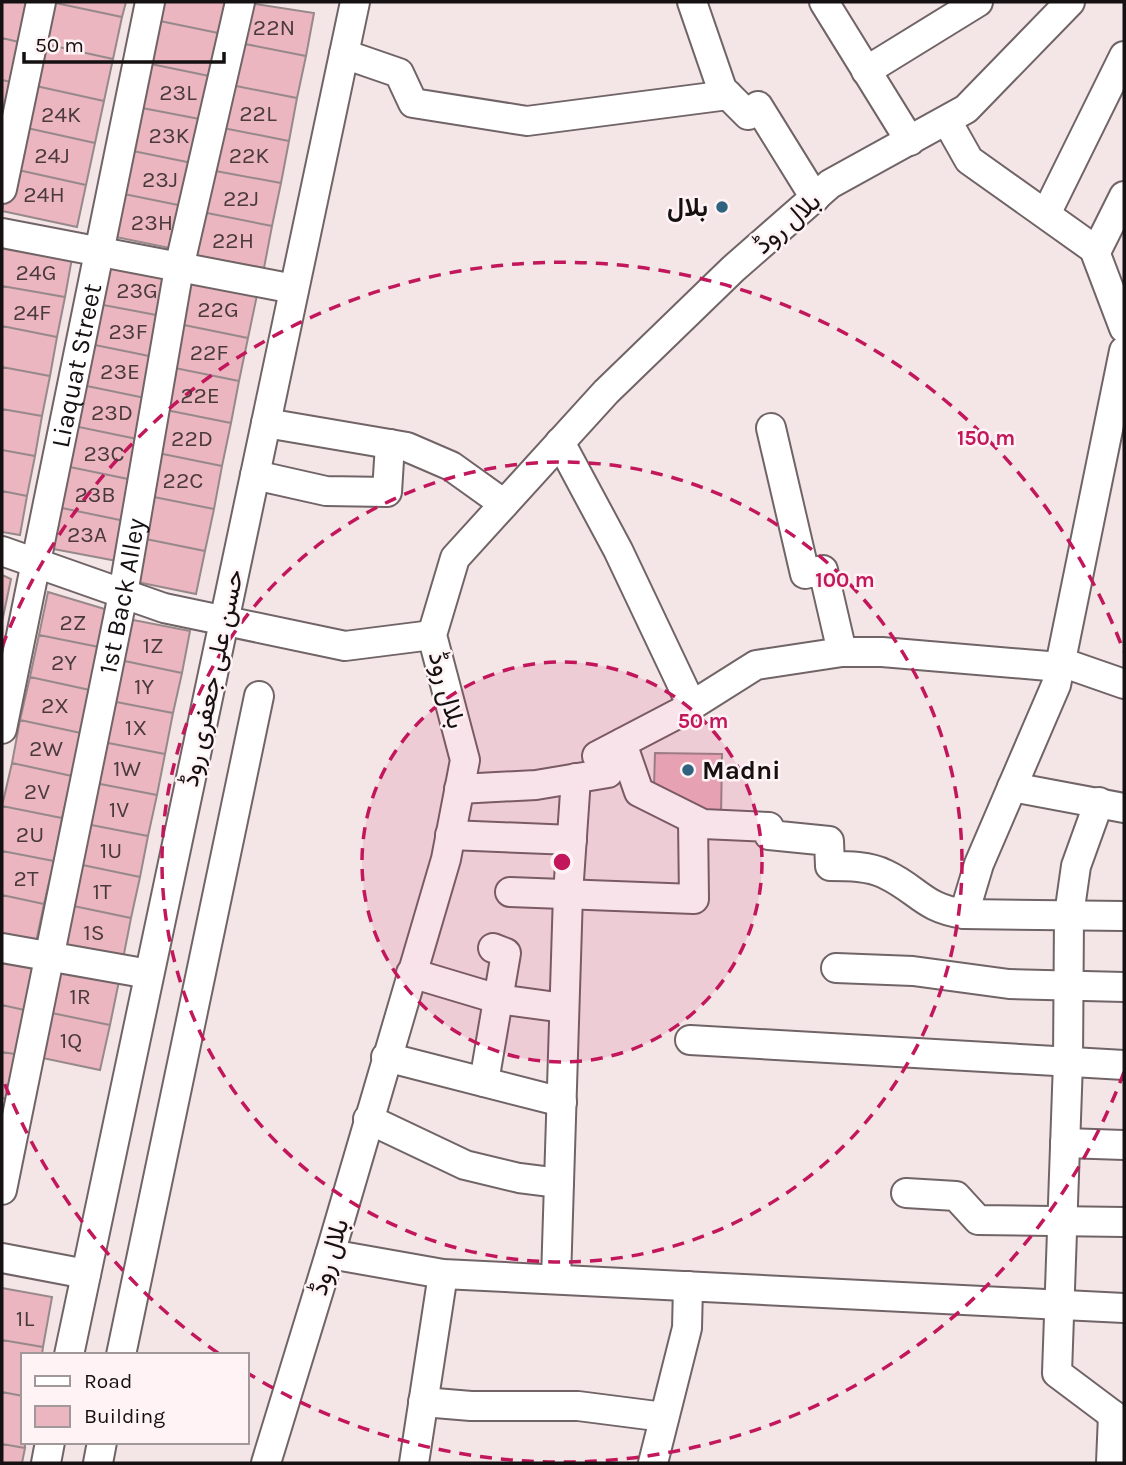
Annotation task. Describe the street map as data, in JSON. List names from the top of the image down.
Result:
{
  "streets": {
    "street": [
      "بلال روڈ",
      "Liaquat Street",
      "1st Back Alley",
      "حسن علی جعفری روڈ"
    ]
  },
  "places": ["بلال", "Madni"],
  "house_numbers": [
    "22N",
    "23L",
    "22L",
    "24K",
    "23K",
    "24J",
    "22K",
    "23J",
    "24H",
    "22J",
    "23H",
    "22H",
    "24G",
    "23G",
    "22G",
    "24F",
    "23F",
    "22F",
    "23E",
    "22E",
    "23D",
    "22D",
    "23C",
    "22C",
    "23B",
    "23A",
    "2Z",
    "1Z",
    "2Y",
    "1Y",
    "2X",
    "1X",
    "2W",
    "1W",
    "2V",
    "1V",
    "2U",
    "1U",
    "2T",
    "1T",
    "1S",
    "1R",
    "1Q",
    "1L"
  ],
  "legend": ["Road", "Building"],
  "scale_bar": "50 m",
  "rings": ["150 m", "100 m", "50 m"]
}
